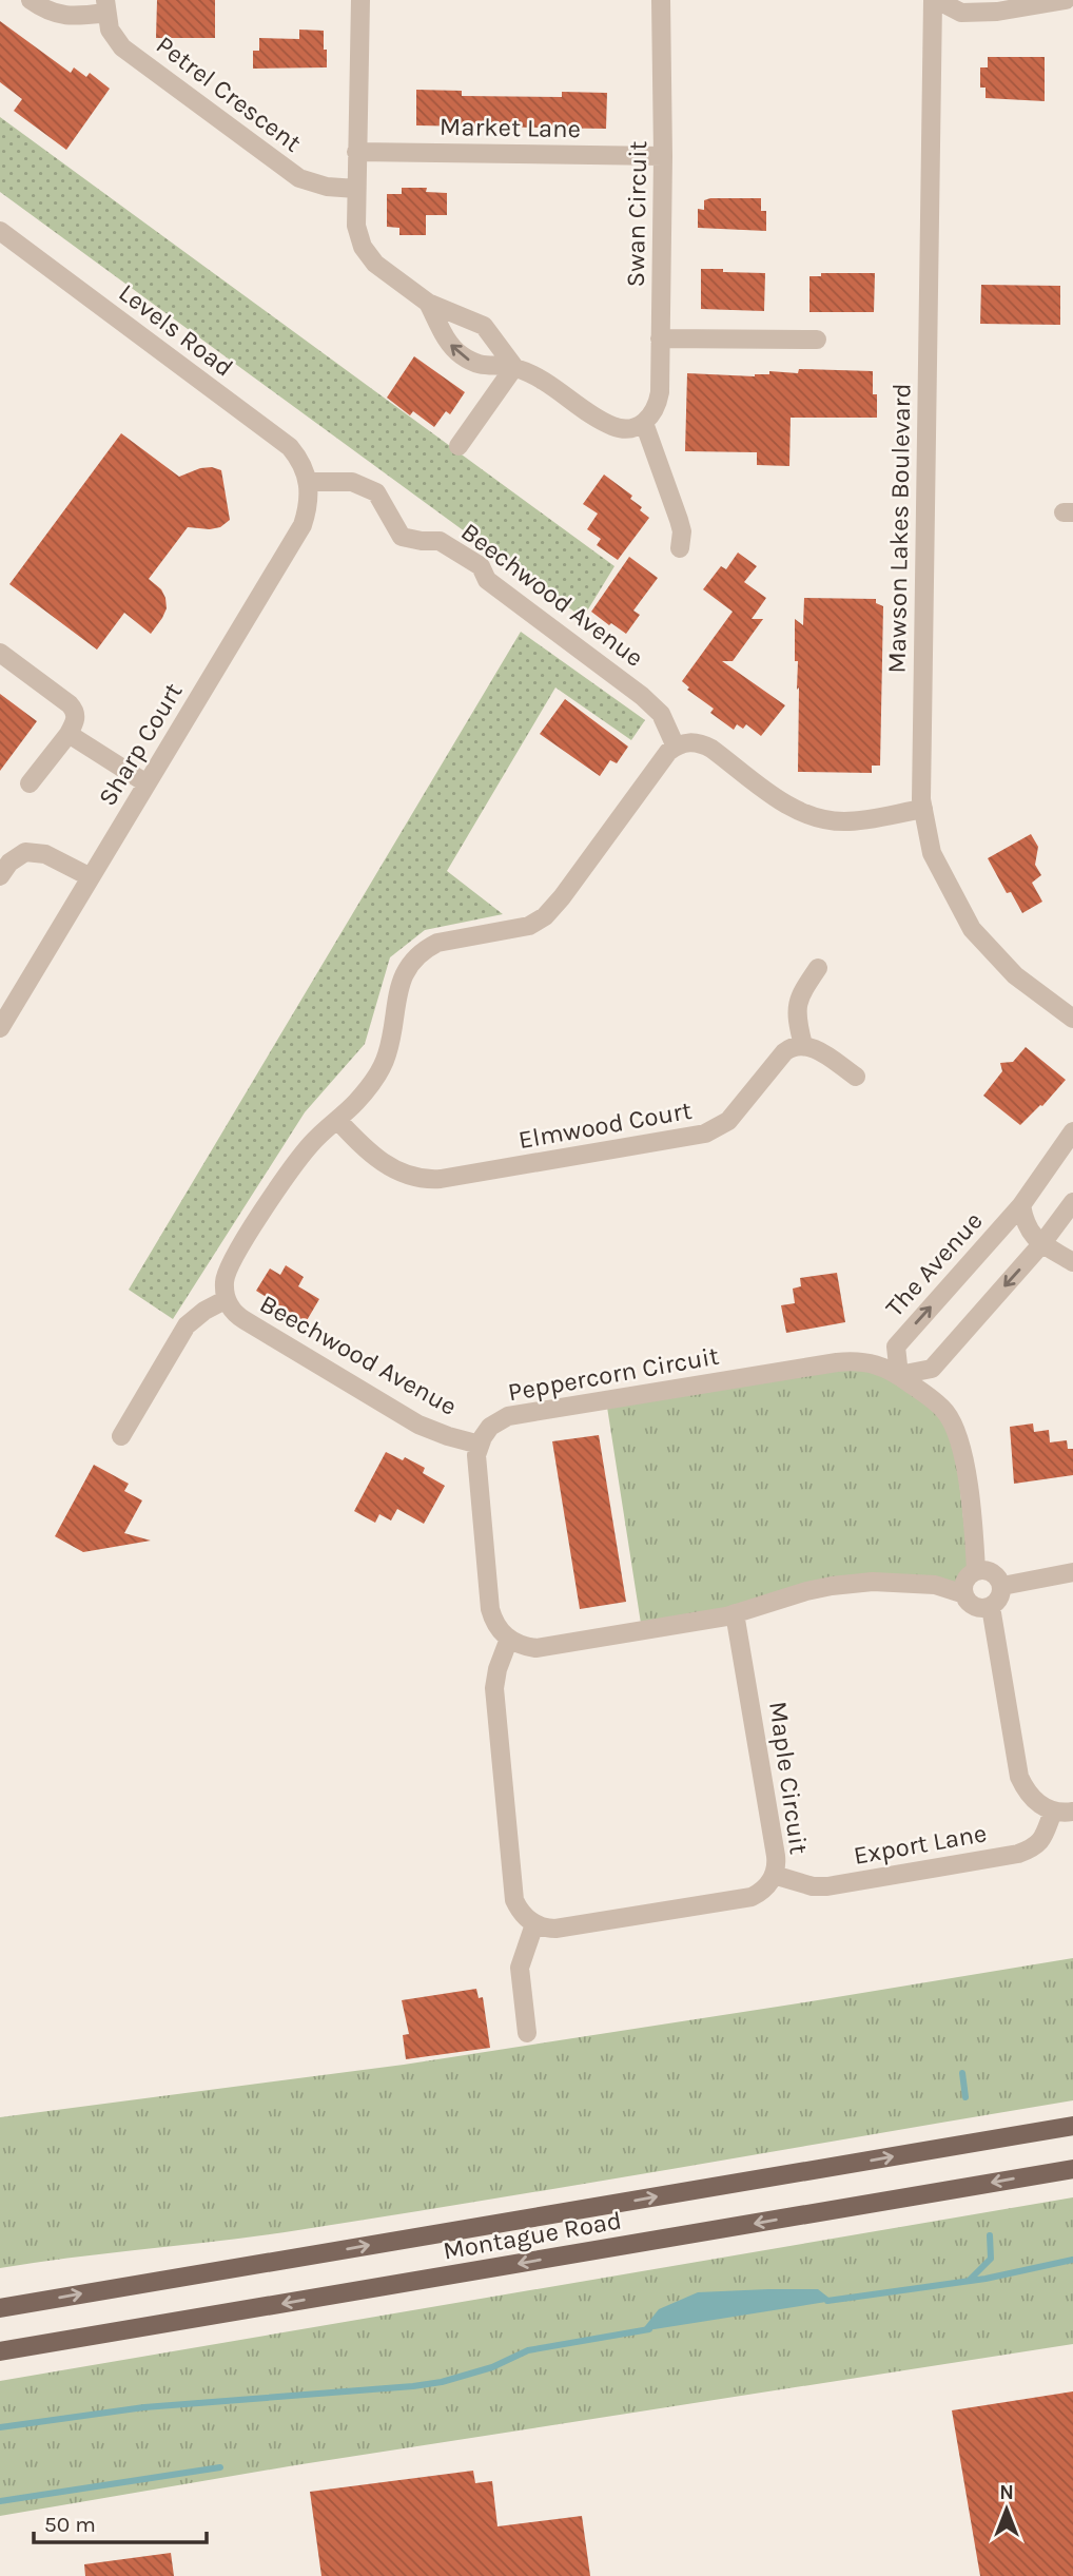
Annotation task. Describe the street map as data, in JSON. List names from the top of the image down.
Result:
{
  "streets": {
    "main road": ["Montague Road"],
    "street": [
      "Petrel Crescent",
      "Market Lane",
      "Swan Circuit",
      "Levels Road",
      "Mawson Lakes Boulevard",
      "Beechwood Avenue",
      "Sharp Court",
      "Elmwood Court",
      "The Avenue",
      "Peppercorn Circuit",
      "Maple Circuit",
      "Export Lane"
    ]
  },
  "crossings": [
    ["Market Lane", "Swan Circuit"],
    ["Levels Road", "Beechwood Avenue"],
    ["Levels Road", "Sharp Court"],
    ["Beechwood Avenue", "Sharp Court"],
    ["Beechwood Avenue", "Elmwood Court"],
    ["Beechwood Avenue", "Peppercorn Circuit"],
    ["The Avenue", "Peppercorn Circuit"],
    ["Maple Circuit", "Export Lane"]
  ],
  "scale_bar": "50 m",
  "north": "top"
}
